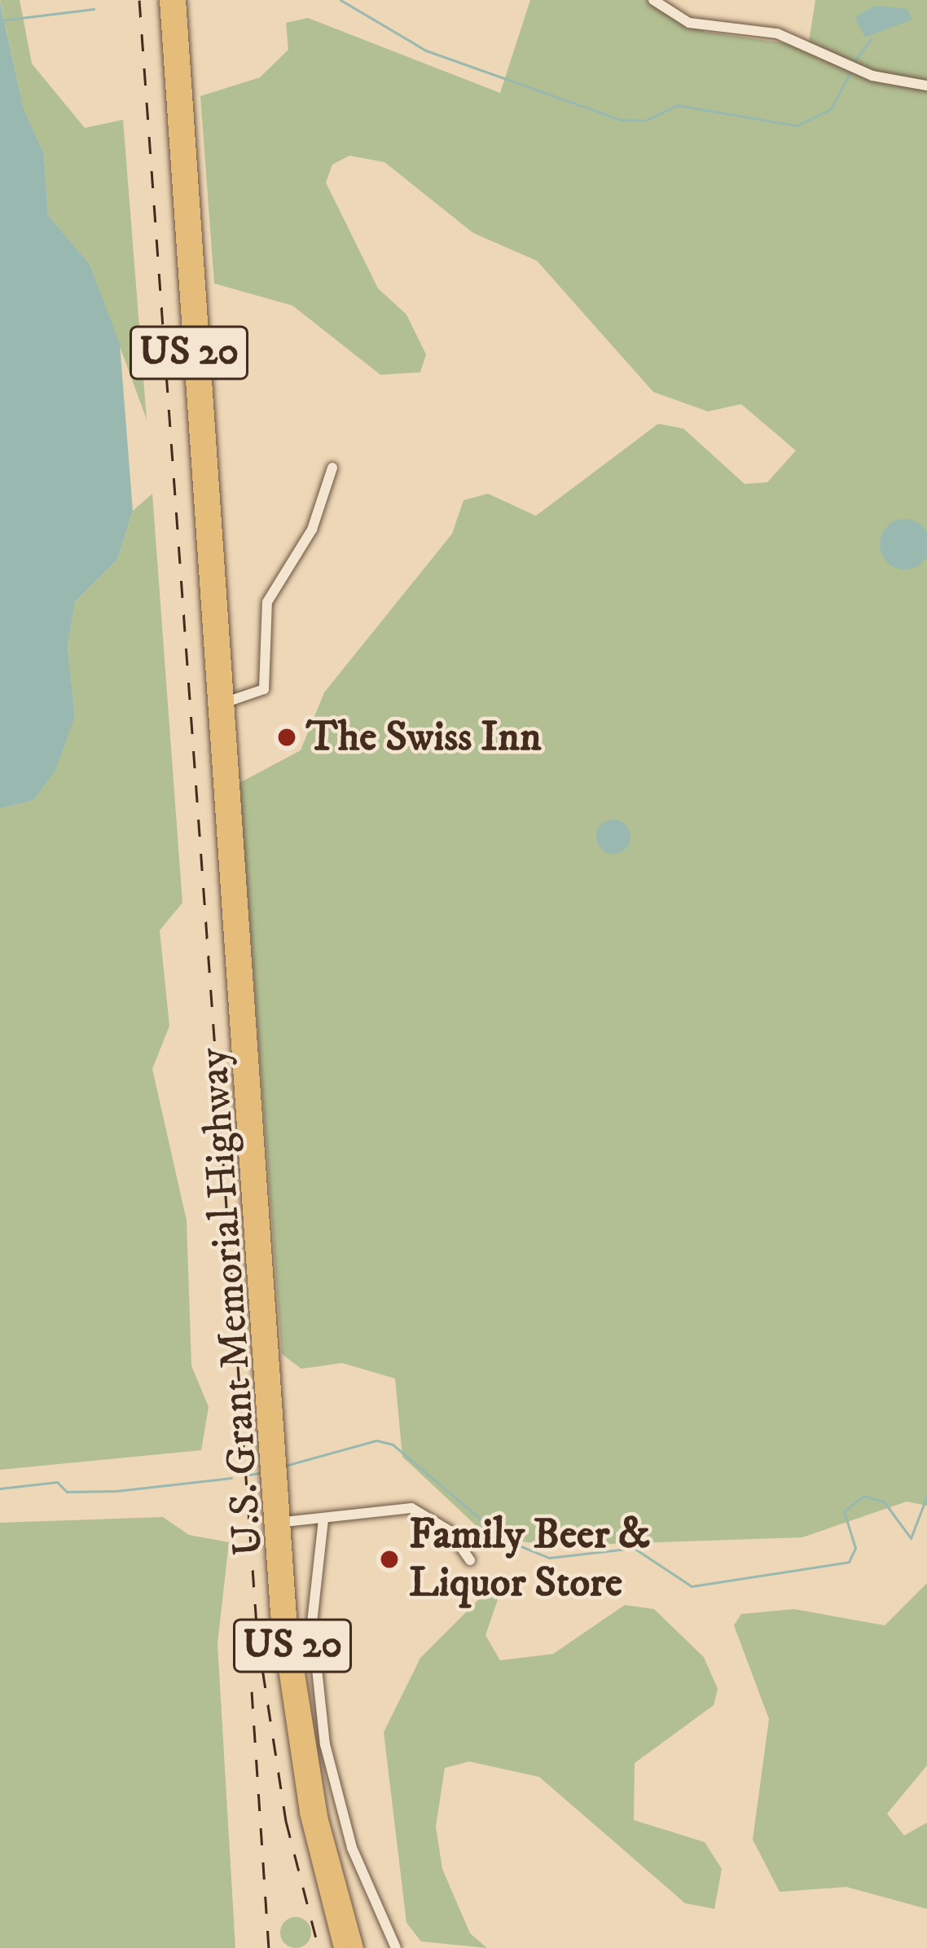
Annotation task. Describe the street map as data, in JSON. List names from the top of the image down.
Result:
{
  "streets": {
    "highway": ["US 20", "U.S. Grant Memorial Highway"]
  },
  "crossings": [
    ["US 20", "U.S. Grant Memorial Highway"]
  ],
  "places": ["The Swiss Inn", "Family Beer & Liquor Store"]
}
